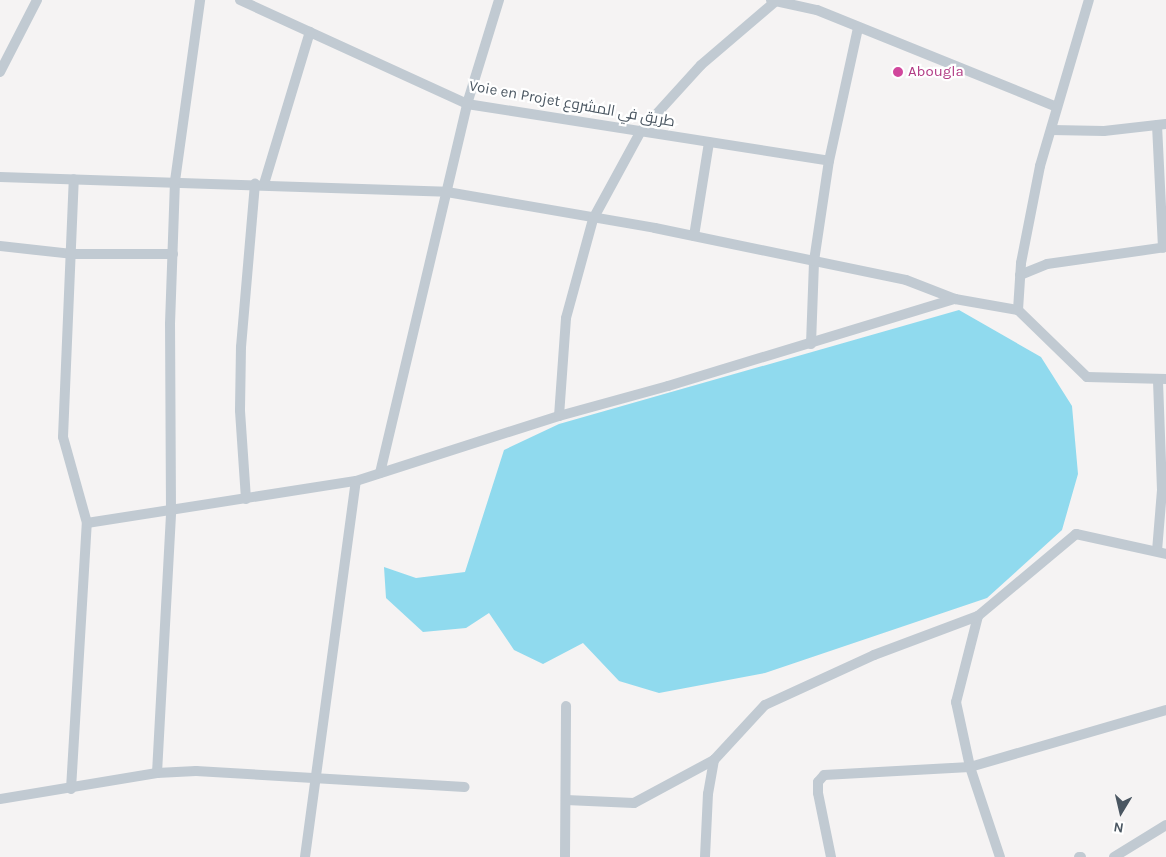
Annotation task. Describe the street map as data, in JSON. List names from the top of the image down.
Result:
{
  "streets": {
    "street": ["Voie en Projet طريق في المشروع"]
  },
  "places": ["Abougla"],
  "north": "bottom"
}
